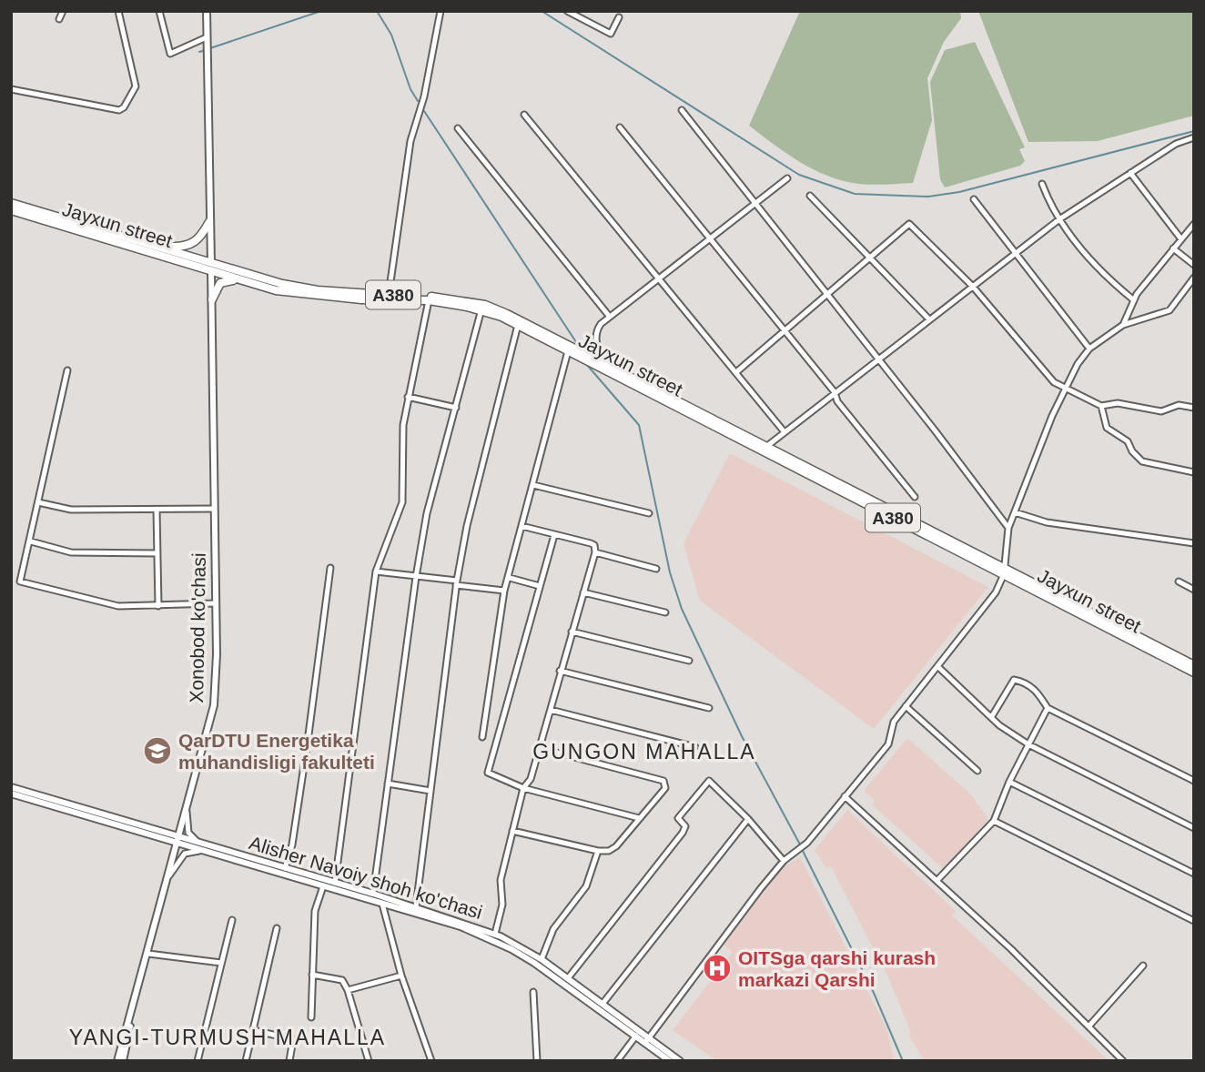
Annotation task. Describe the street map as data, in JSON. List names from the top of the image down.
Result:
{
  "streets": {
    "highway": ["Jayxun street", "A380"],
    "main road": ["Xonobod ko'chasi", "Alisher Navoiy shoh ko'chasi"]
  },
  "crossings": [
    ["Jayxun street", "Xonobod ko'chasi"],
    ["Xonobod ko'chasi", "Alisher Navoiy shoh ko'chasi"]
  ],
  "districts": ["GUNGON MAHALLA", "YANGI-TURMUSH MAHALLA"],
  "places": {
    "school or university": ["QarDTU Energetika muhandisligi fakulteti"],
    "hospital": ["OITSga qarshi kurash markazi Qarshi"]
  }
}
